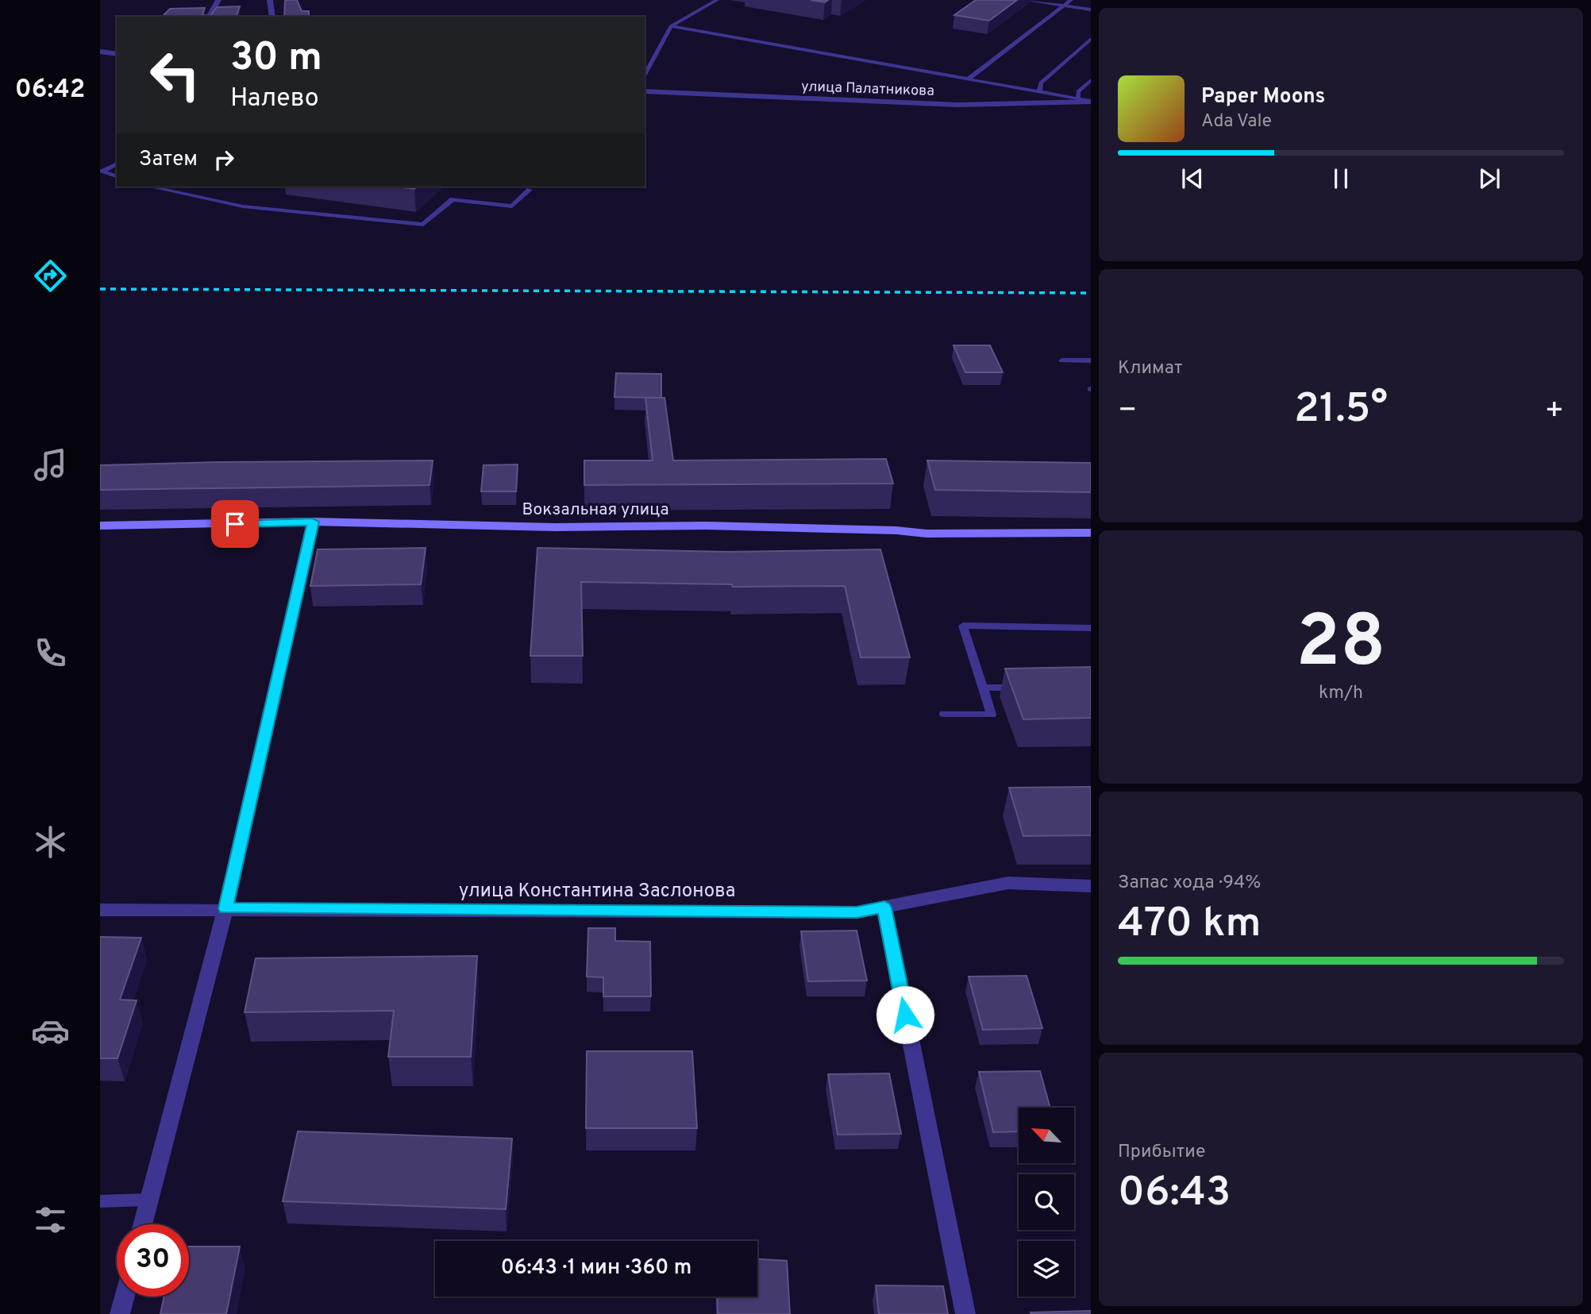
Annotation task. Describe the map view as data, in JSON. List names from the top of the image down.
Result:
{
  "streets": {
    "main road": ["Вокзальная улица"],
    "street": ["улица Палатникова", "улица Константина Заслонова"]
  },
  "north": "top left",
  "page": {
    "tabs": "06:42",
    "turn": ["30 m", "Налево"],
    "song": ["Paper Moons", "Ada Vale"],
    "then": "Затем",
    "tile": [
      "Климат",
      ["28", "km/h"],
      ["Запас хода · 94%", "470 km"],
      ["Прибытие", "06:43"]
    ],
    "heat": ["−", "21.5°", "+"],
    "limit": "30",
    "trip": "06:43 · 1 мин · 360 m"
  }
}
